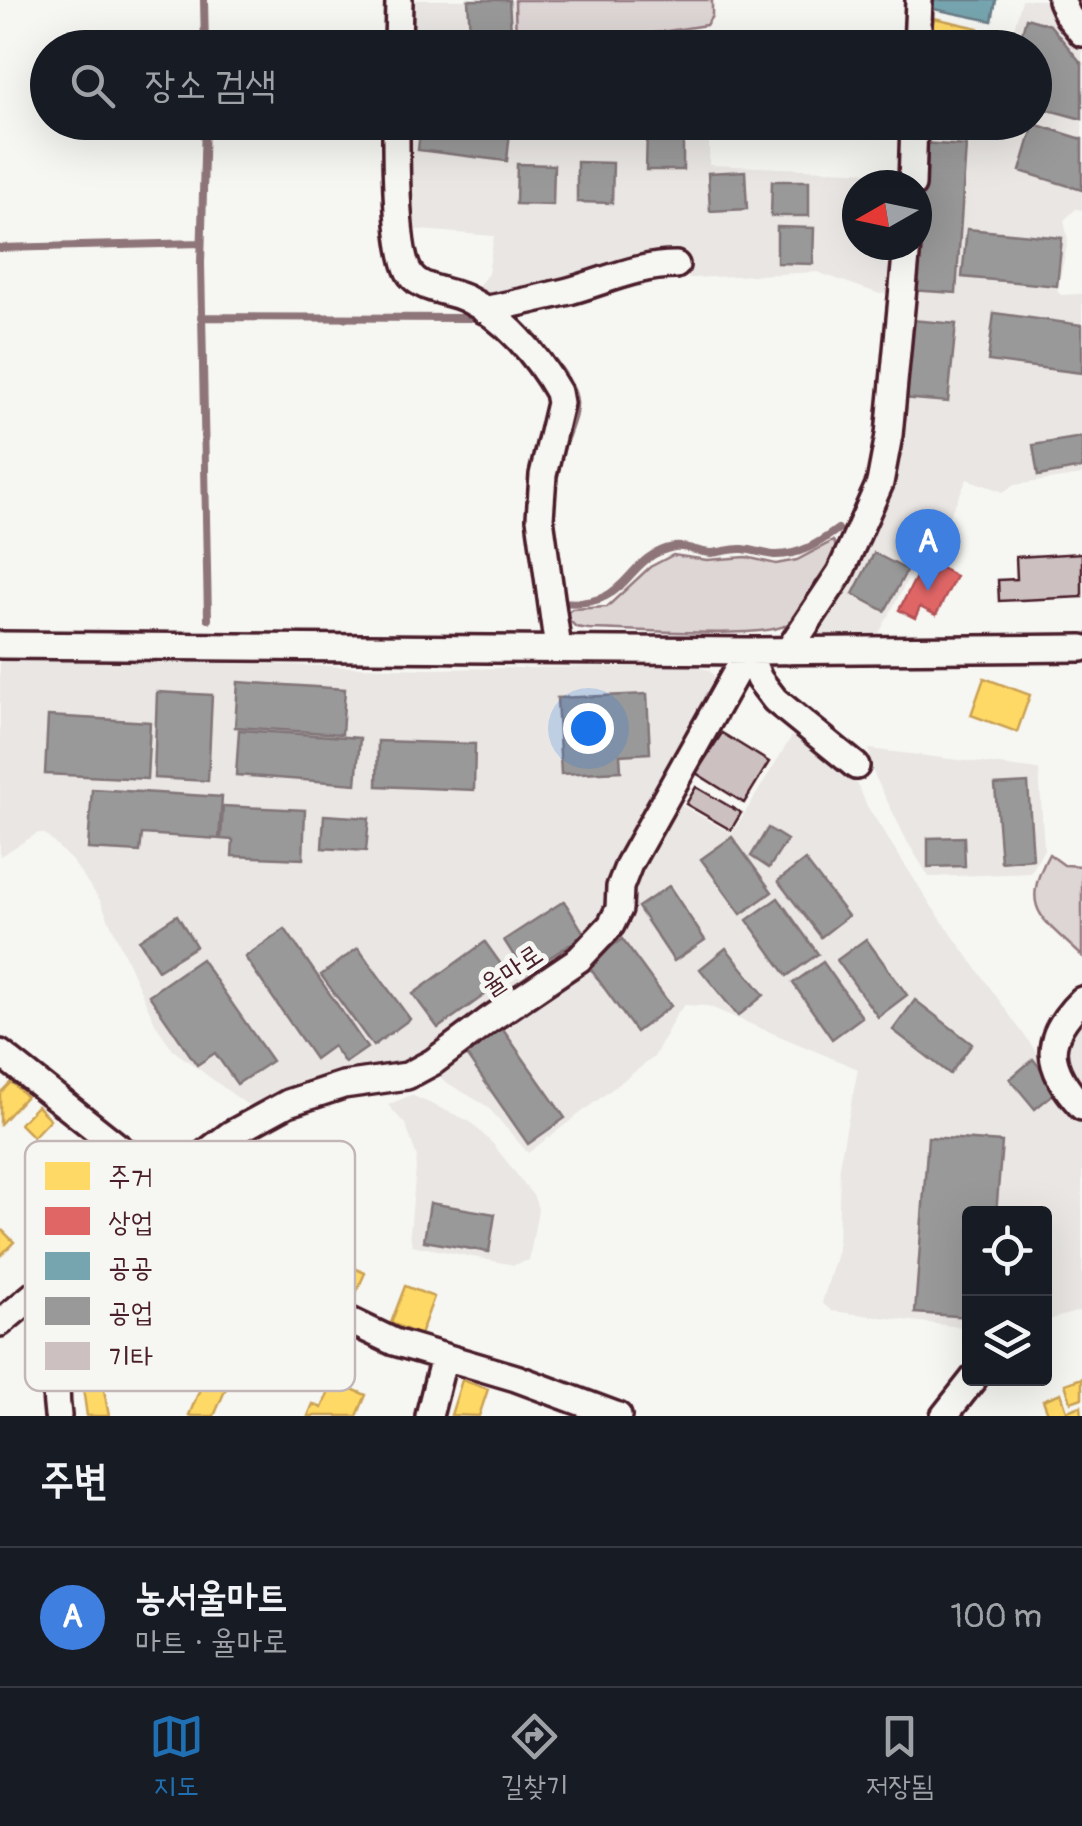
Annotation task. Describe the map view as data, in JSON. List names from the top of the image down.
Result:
{
  "streets": {
    "street": ["율마로"]
  },
  "legend": [
    "주거",
    "상업",
    "공공",
    "공업",
    "기타"
  ],
  "north": "left",
  "page": {
    "search": "장소 검색",
    "pins": "A",
    "heading": "주변",
    "list": [
      {
        "mark": "A",
        "name": "농서울마트",
        "note": "마트 · 율마로",
        "value": "100 m"
      }
    ],
    "nav": ["지도", "길찾기", "저장됨"]
  }
}
